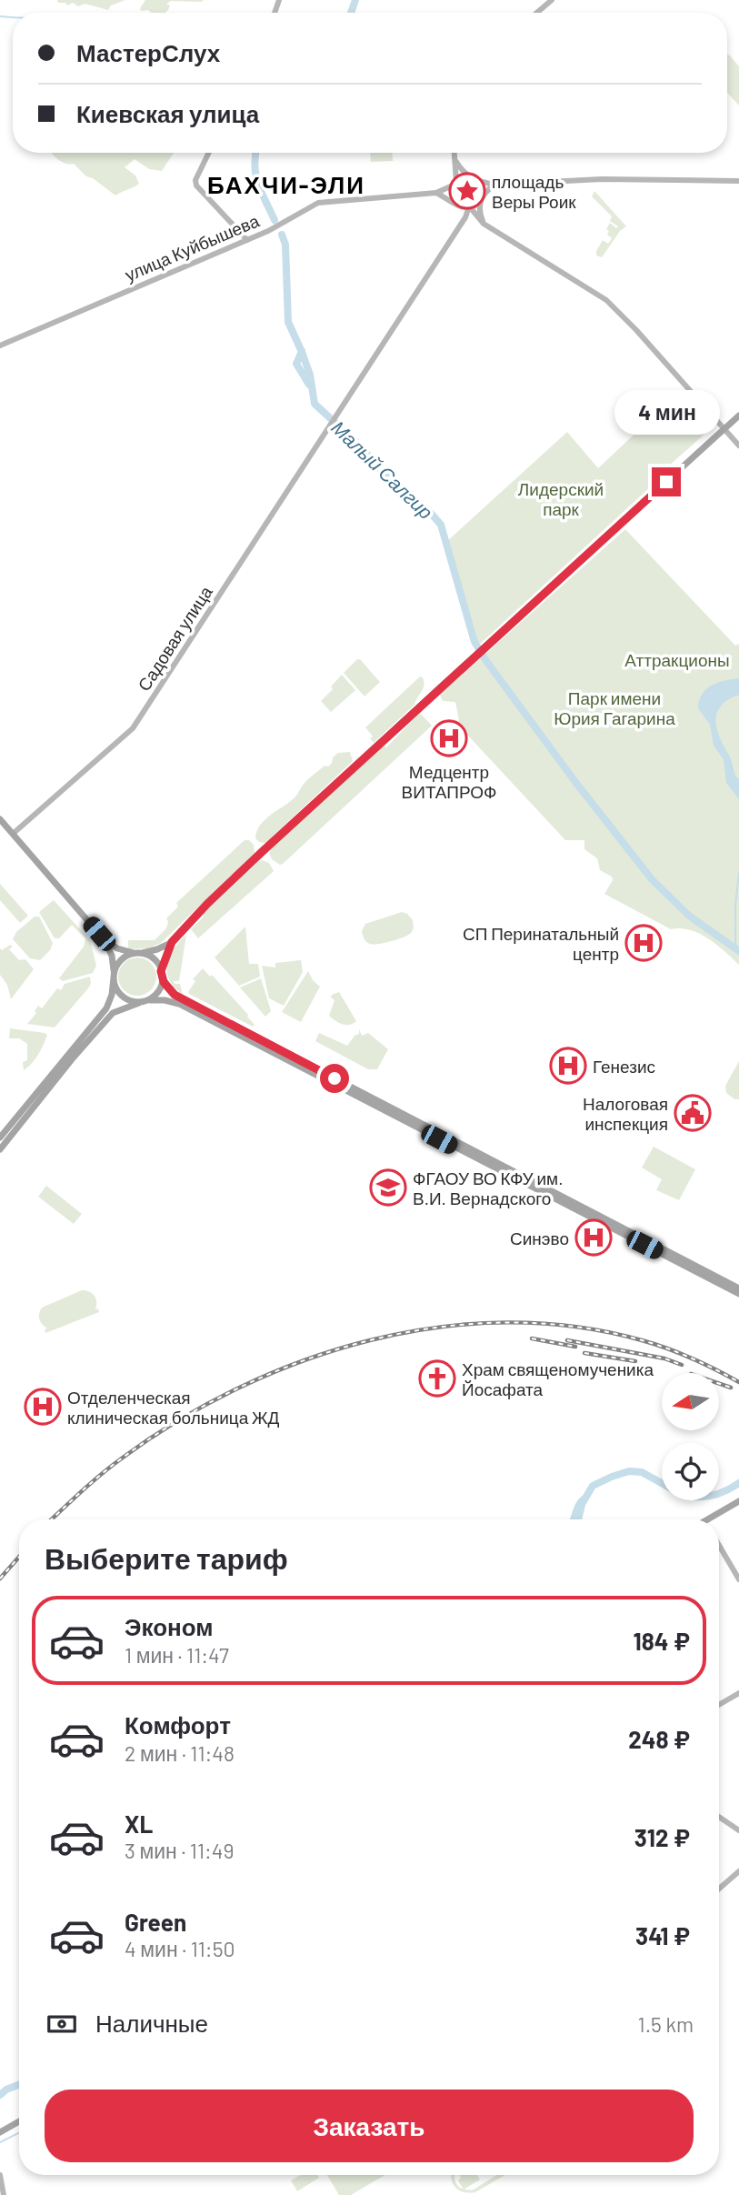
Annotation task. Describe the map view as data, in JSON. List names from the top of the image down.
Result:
{
  "streets": {
    "main road": ["улица Куйбышева", "Садовая улица"]
  },
  "districts": ["БАХЧИ-ЭЛИ"],
  "water": ["Малый Салгир"],
  "parks": ["Лидерский парк", "Аттракционы", "Парк имени Юрия Гагарина"],
  "places": {
    "place": ["площадь Веры Роик"],
    "hospital": [
      "Медцентр ВИТАПРОФ",
      "СП Перинатальный центр",
      "Генезис",
      "Синэво",
      "Отделенческая клиническая больница ЖД"
    ],
    "public building": ["Налоговая инспекция"],
    "school or university": ["ФГАОУ ВО КФУ им. В.И. Вернадского"],
    "church": ["Храм священомученика Йосафата"]
  },
  "north": "left",
  "page": {
    "banner": ["МастерСлух", "Киевская улица"],
    "bubble": "4 мин",
    "heading": "Выберите тариф",
    "list": [
      {
        "name": "Эконом",
        "note": "1 мин · 11:47",
        "value": "184 ₽"
      },
      {
        "name": "Комфорт",
        "note": "2 мин · 11:48",
        "value": "248 ₽"
      },
      {
        "name": "XL",
        "note": "3 мин · 11:49",
        "value": "312 ₽"
      },
      {
        "name": "Green",
        "note": "4 мин · 11:50",
        "value": "341 ₽"
      }
    ],
    "pay": ["Наличные", "1.5 km"],
    "buttons": "Заказать"
  }
}
